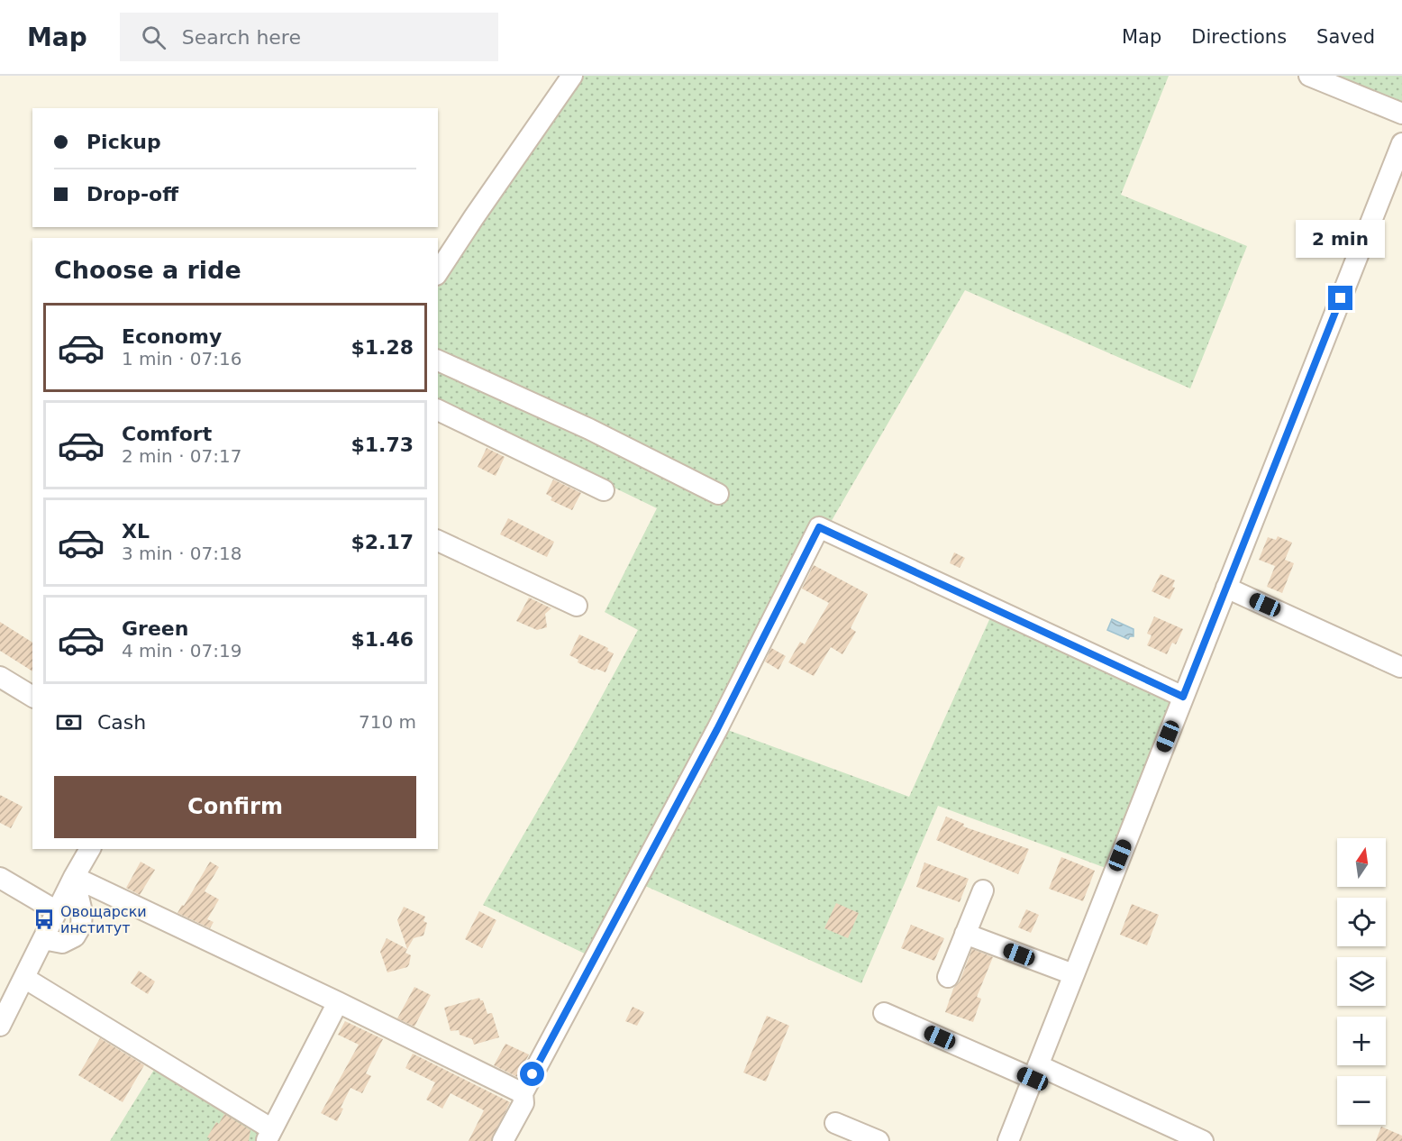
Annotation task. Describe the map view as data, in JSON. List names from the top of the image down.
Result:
{
  "places": {
    "bus stop": ["Овощарски институт"]
  },
  "north": "top",
  "page": {
    "header": "Map",
    "search": "Search here",
    "nav": ["Map", "Directions", "Saved"],
    "banner": ["Pickup", "Drop-off"],
    "bubble": "2 min",
    "heading": "Choose a ride",
    "list": [
      {
        "name": "Economy",
        "note": "1 min · 07:16",
        "value": "$1.28"
      },
      {
        "name": "Comfort",
        "note": "2 min · 07:17",
        "value": "$1.73"
      },
      {
        "name": "XL",
        "note": "3 min · 07:18",
        "value": "$2.17"
      },
      {
        "name": "Green",
        "note": "4 min · 07:19",
        "value": "$1.46"
      }
    ],
    "pay": ["Cash", "710 m"],
    "buttons": "Confirm",
    "map_buttons": ["+", "−"]
  }
}
